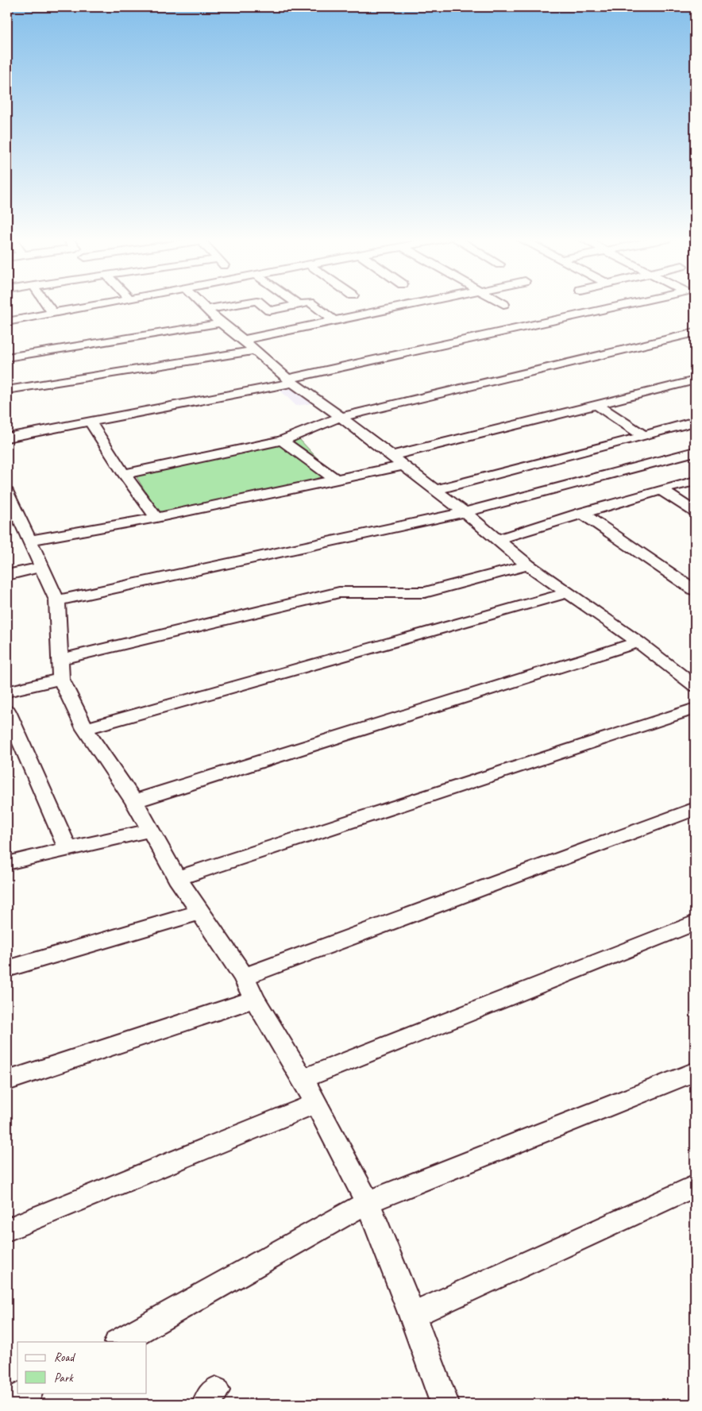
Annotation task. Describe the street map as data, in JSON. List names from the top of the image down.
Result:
{
  "legend": ["Road", "Park"]
}
